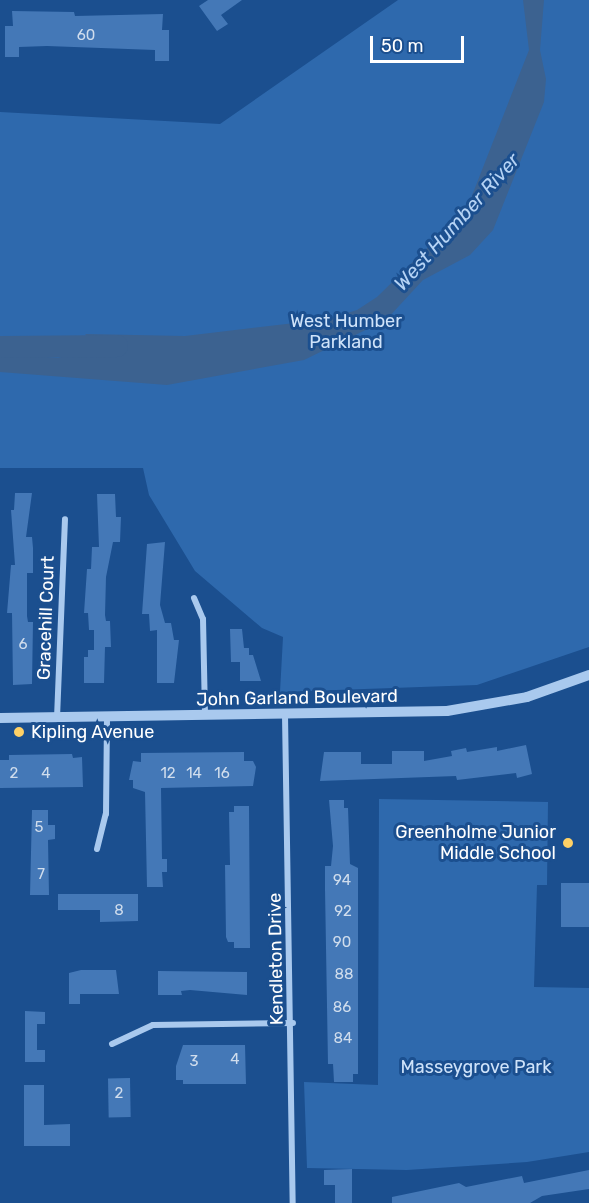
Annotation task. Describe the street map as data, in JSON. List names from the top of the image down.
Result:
{
  "streets": {
    "street": ["Gracehill Court", "John Garland Boulevard", "Kendleton Drive"]
  },
  "crossings": [
    ["Gracehill Court", "John Garland Boulevard"],
    ["John Garland Boulevard", "Kendleton Drive"]
  ],
  "water": ["West Humber River"],
  "parks": ["West Humber Parkland", "Masseygrove Park"],
  "places": ["Kipling Avenue", "Greenholme Junior Middle School"],
  "house_numbers": [
    "60",
    "6",
    "2",
    "4",
    "12",
    "14",
    "16",
    "5",
    "7",
    "94",
    "8",
    "92",
    "90",
    "88",
    "86",
    "84",
    "4",
    "3",
    "2"
  ],
  "scale_bar": "50 m"
}
